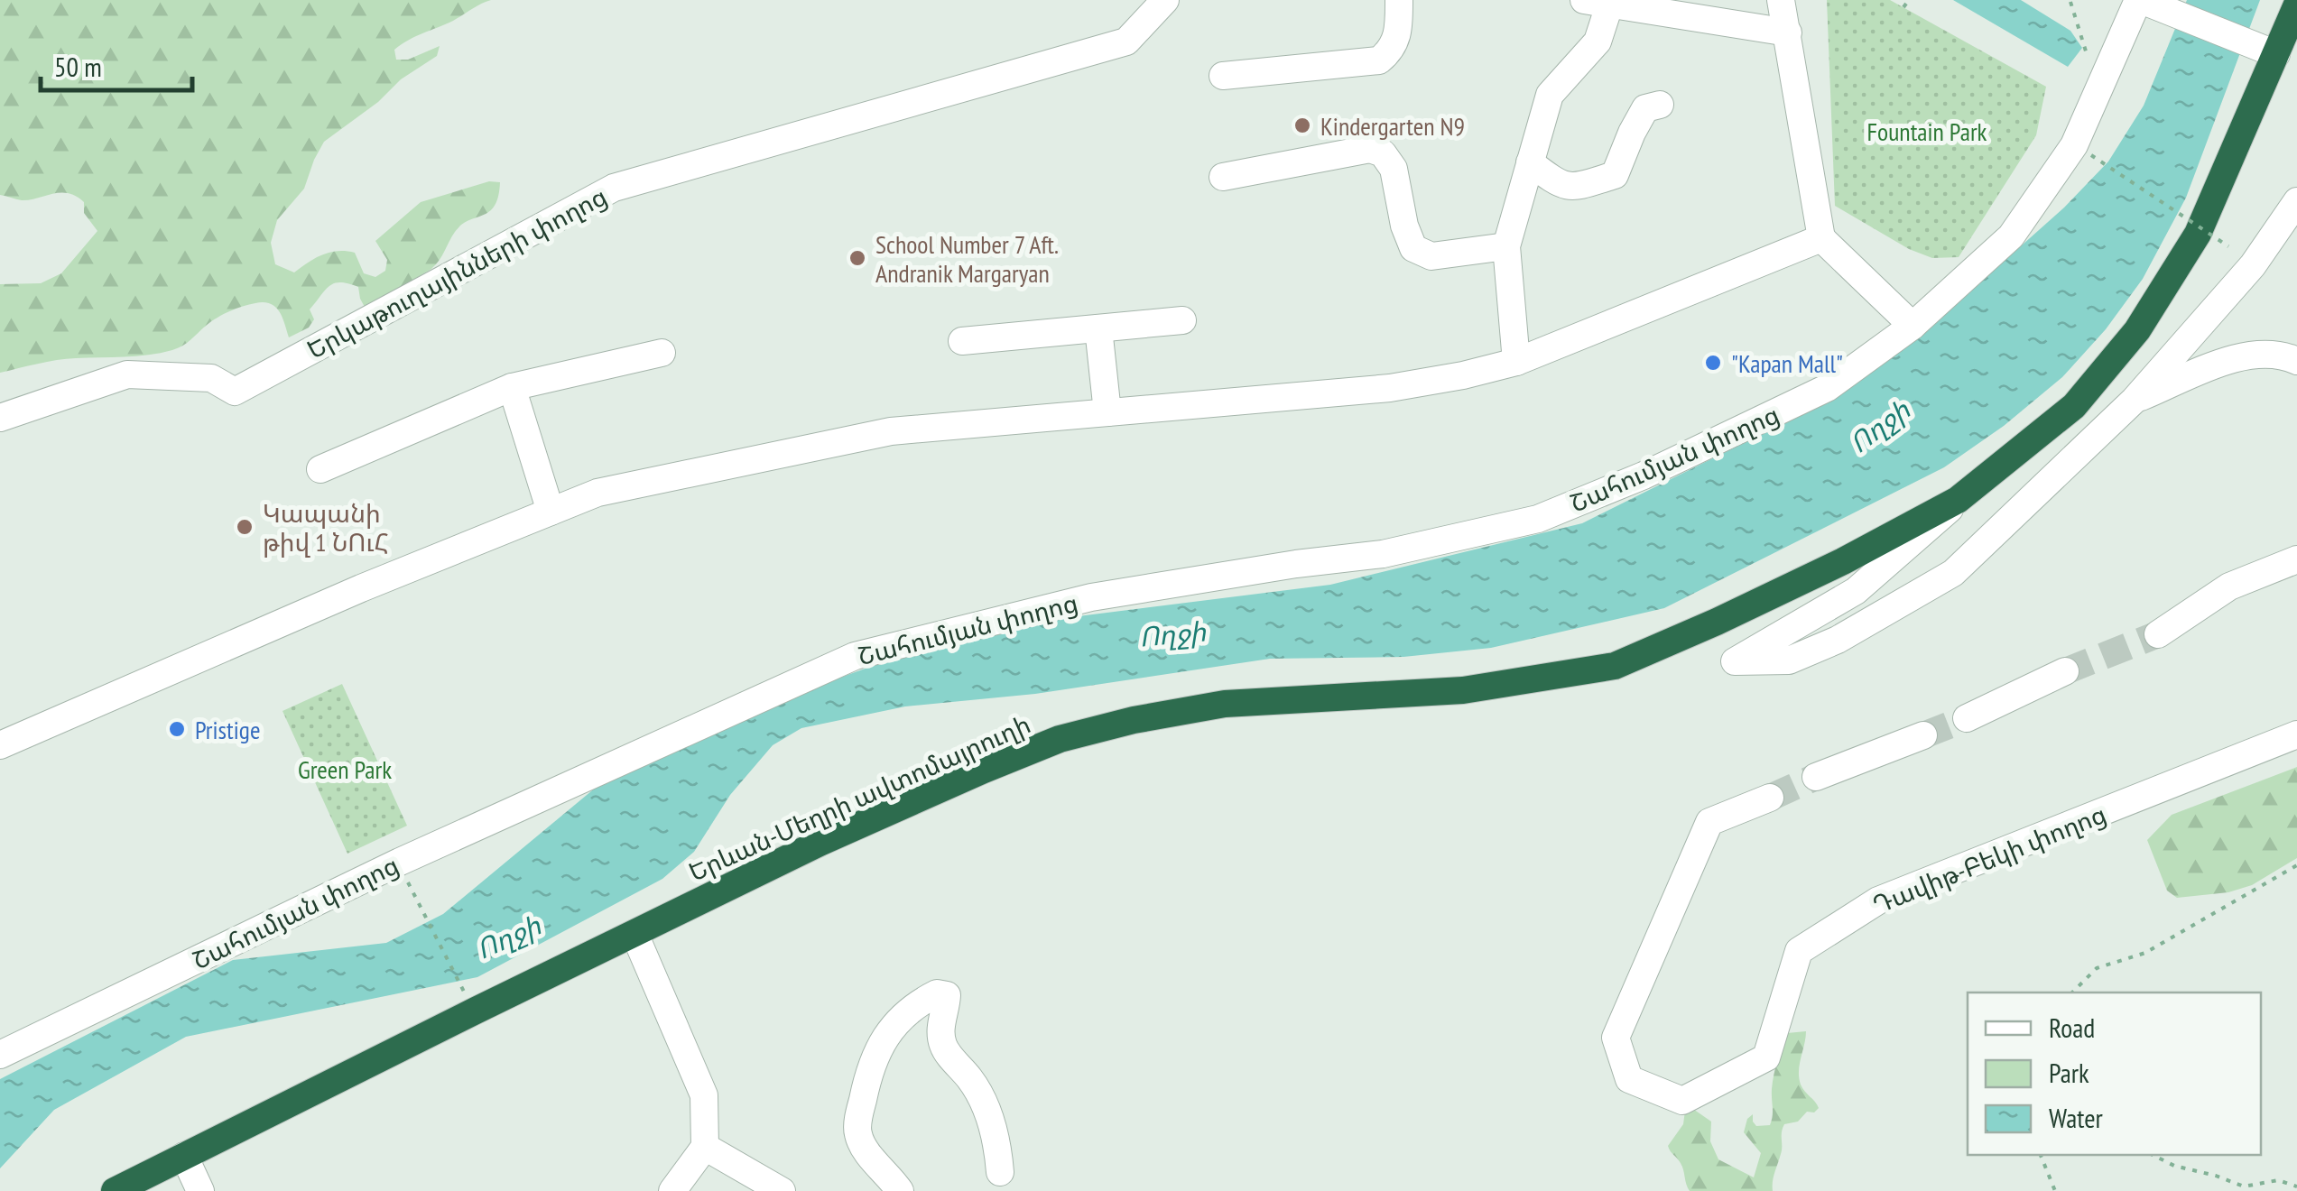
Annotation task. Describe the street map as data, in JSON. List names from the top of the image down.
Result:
{
  "streets": {
    "highway": ["Երևան-Մեղրի ավտոմայրուղի"],
    "street": ["Երկաթուղայինների փողոց", "Շահումյան փողոց", "Դավիթ-Բեկի փողոց"]
  },
  "water": ["Ողջի"],
  "parks": ["Fountain Park", "Green Park"],
  "places": [
    "Kindergarten N9",
    "School Number 7 Aft. Andranik Margaryan",
    "\"Kapan Mall\"",
    "Կապանի թիվ 1 ՆՈւՀ",
    "Pristige"
  ],
  "legend": ["Road", "Park", "Water"],
  "scale_bar": "50 m"
}
